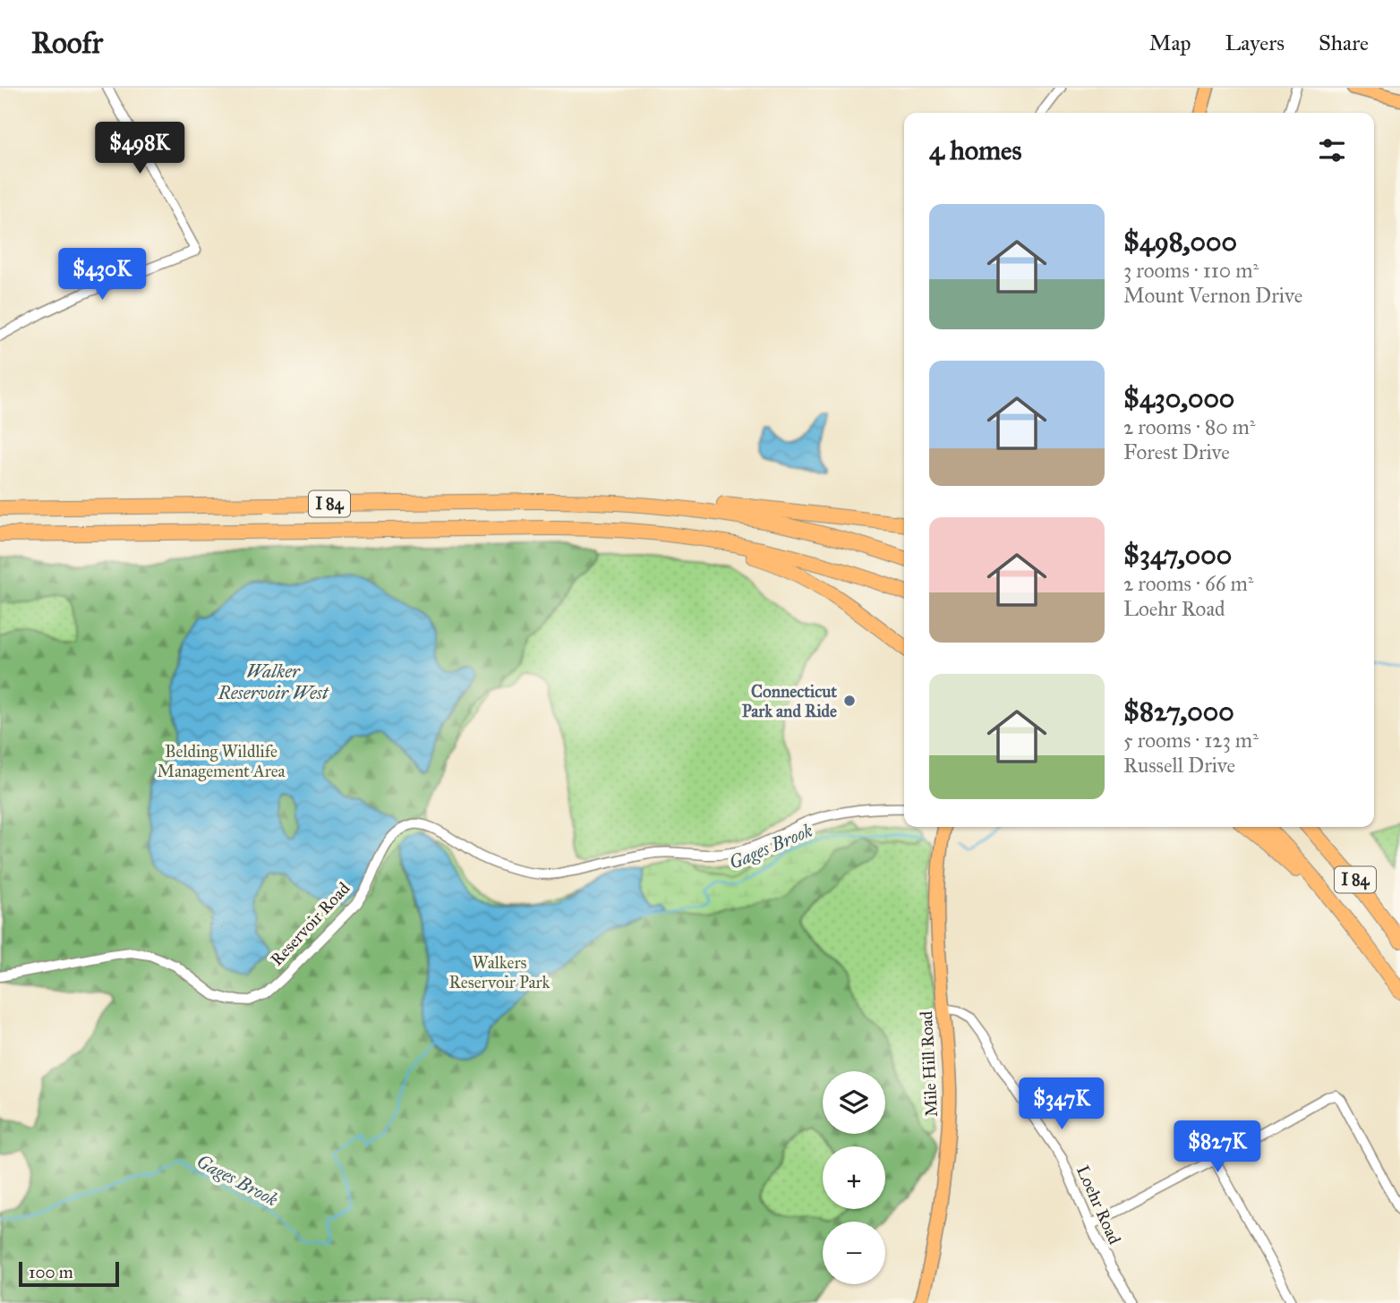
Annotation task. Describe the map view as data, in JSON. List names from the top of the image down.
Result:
{
  "streets": {
    "highway": ["I 84"],
    "main road": ["Mile Hill Road"],
    "street": ["Reservoir Road", "Loehr Road"]
  },
  "crossings": [
    ["Mile Hill Road", "Loehr Road"]
  ],
  "water": ["Walker Reservoir West", "Gages Brook"],
  "parks": ["Belding Wildlife Management Area", "Walkers Reservoir Park"],
  "places": ["Connecticut Park and Ride"],
  "scale_bar": "100 m",
  "page": {
    "header": "Roofr",
    "nav": ["Map", "Layers", "Share"],
    "heading": "4 homes",
    "price": [
      "$498K",
      "$430K",
      "$347K",
      "$827K"
    ],
    "list": [
      {
        "name": "$498,000",
        "note": "3 rooms · 110 m² · Mount Vernon Drive"
      },
      {
        "name": "$430,000",
        "note": "2 rooms · 80 m² · Forest Drive"
      },
      {
        "name": "$347,000",
        "note": "2 rooms · 66 m² · Loehr Road"
      },
      {
        "name": "$827,000",
        "note": "5 rooms · 123 m² · Russell Drive"
      }
    ],
    "map_buttons": ["+", "−"],
    "scale": "100 m"
  }
}
